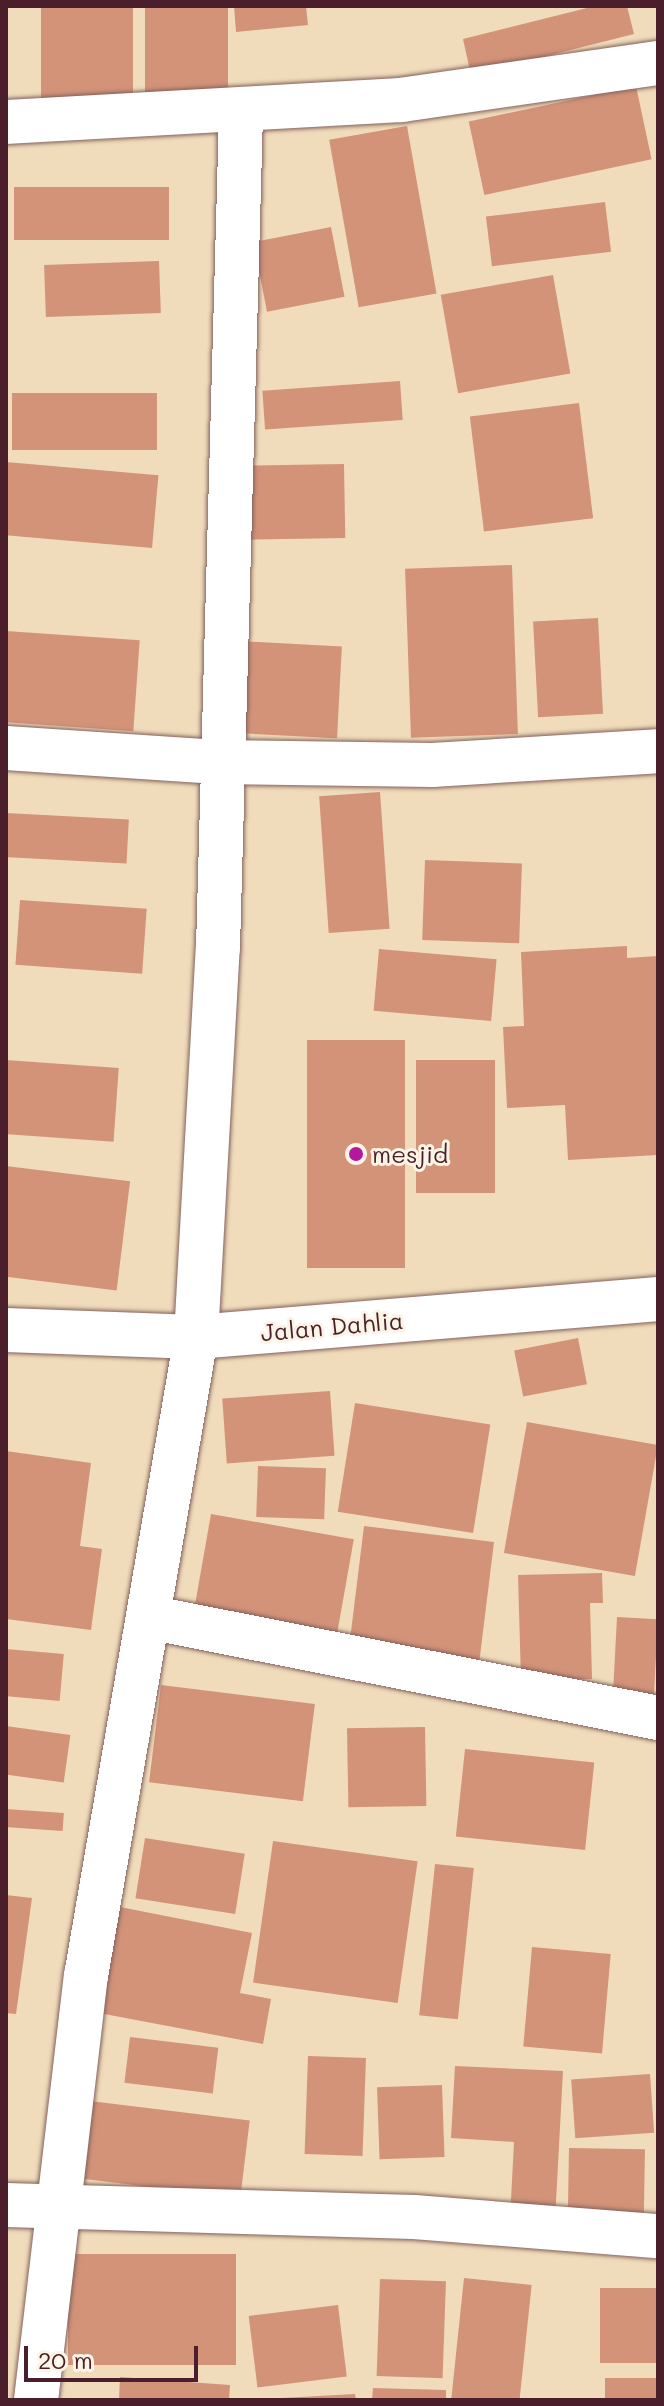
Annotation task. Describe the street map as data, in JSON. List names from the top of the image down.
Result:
{
  "streets": {
    "street": ["Jalan Dahlia"]
  },
  "places": ["mesjid"],
  "scale_bar": "20 m"
}
